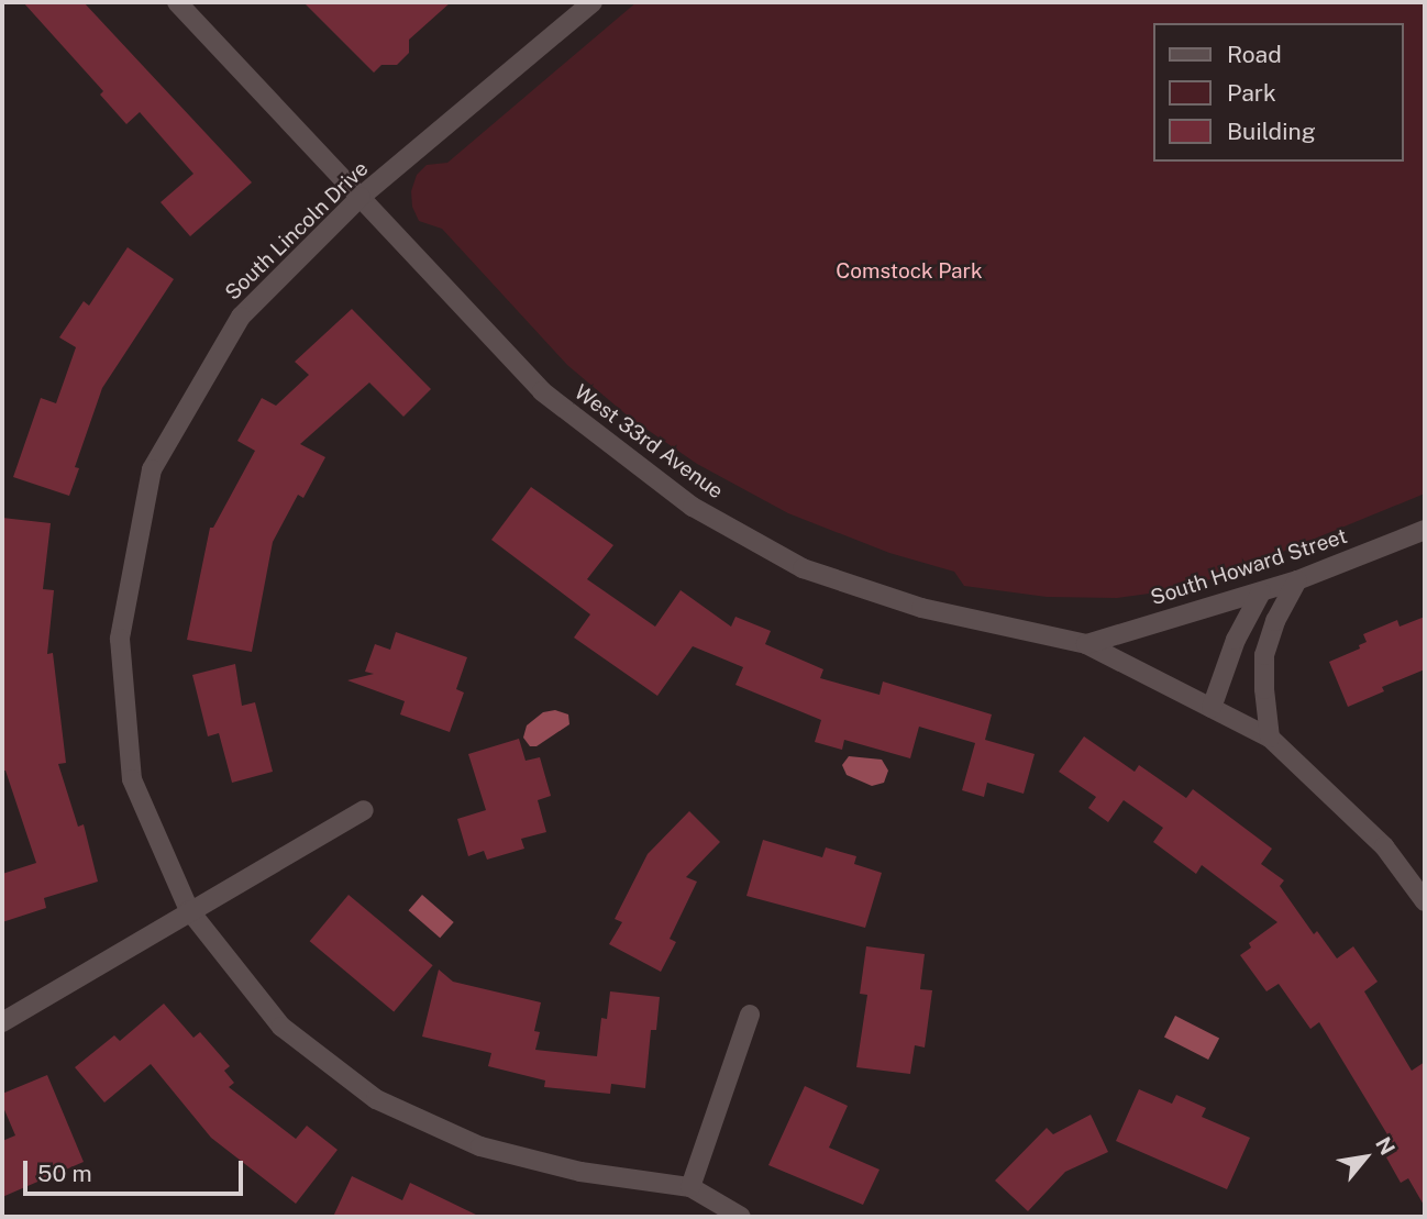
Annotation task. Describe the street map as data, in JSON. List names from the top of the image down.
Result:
{
  "streets": {
    "street": ["South Lincoln Drive", "West 33rd Avenue", "South Howard Street"]
  },
  "crossings": [
    ["South Lincoln Drive", "West 33rd Avenue"],
    ["West 33rd Avenue", "South Howard Street"]
  ],
  "parks": ["Comstock Park"],
  "legend": ["Road", "Park", "Building"],
  "scale_bar": "50 m",
  "north": "top right"
}
